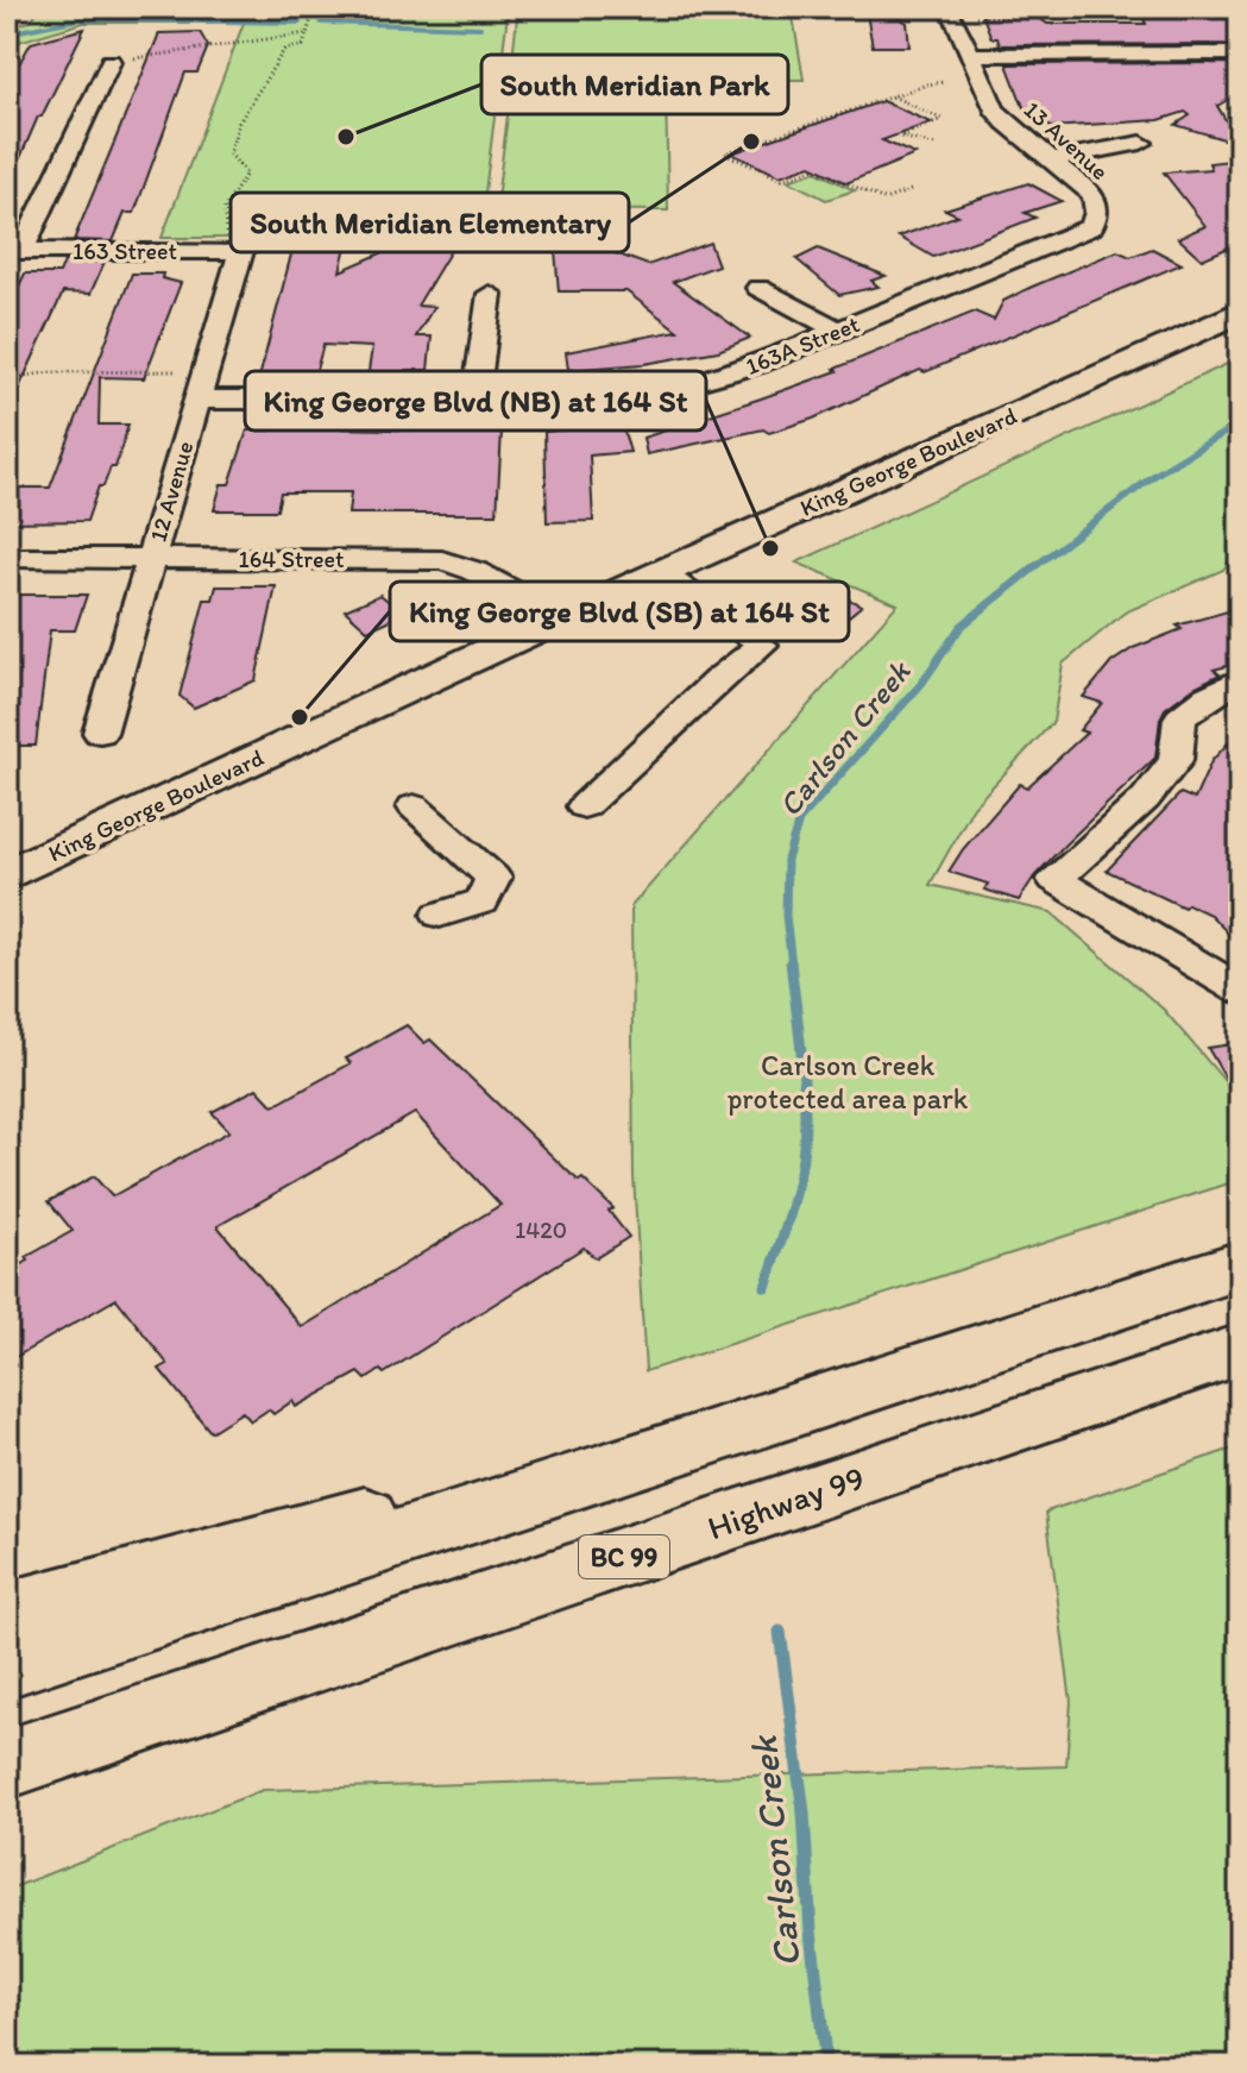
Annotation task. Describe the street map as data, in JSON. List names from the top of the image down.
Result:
{
  "streets": {
    "highway": ["Highway 99", "BC 99"],
    "main road": ["King George Boulevard"],
    "street": [
      "13 Avenue",
      "163 Street",
      "163A Street",
      "12 Avenue",
      "164 Street"
    ]
  },
  "crossings": [
    ["13 Avenue", "163A Street"],
    ["163 Street", "12 Avenue"],
    ["163A Street", "12 Avenue"],
    ["King George Boulevard", "164 Street"],
    ["12 Avenue", "164 Street"]
  ],
  "water": ["Carlson Creek"],
  "parks": ["Carlson Creek protected area park"],
  "places": [
    "South Meridian Park",
    "South Meridian Elementary",
    "King George Blvd (NB) at 164 St",
    "King George Blvd (SB) at 164 St"
  ],
  "house_numbers": ["1420"]
}
